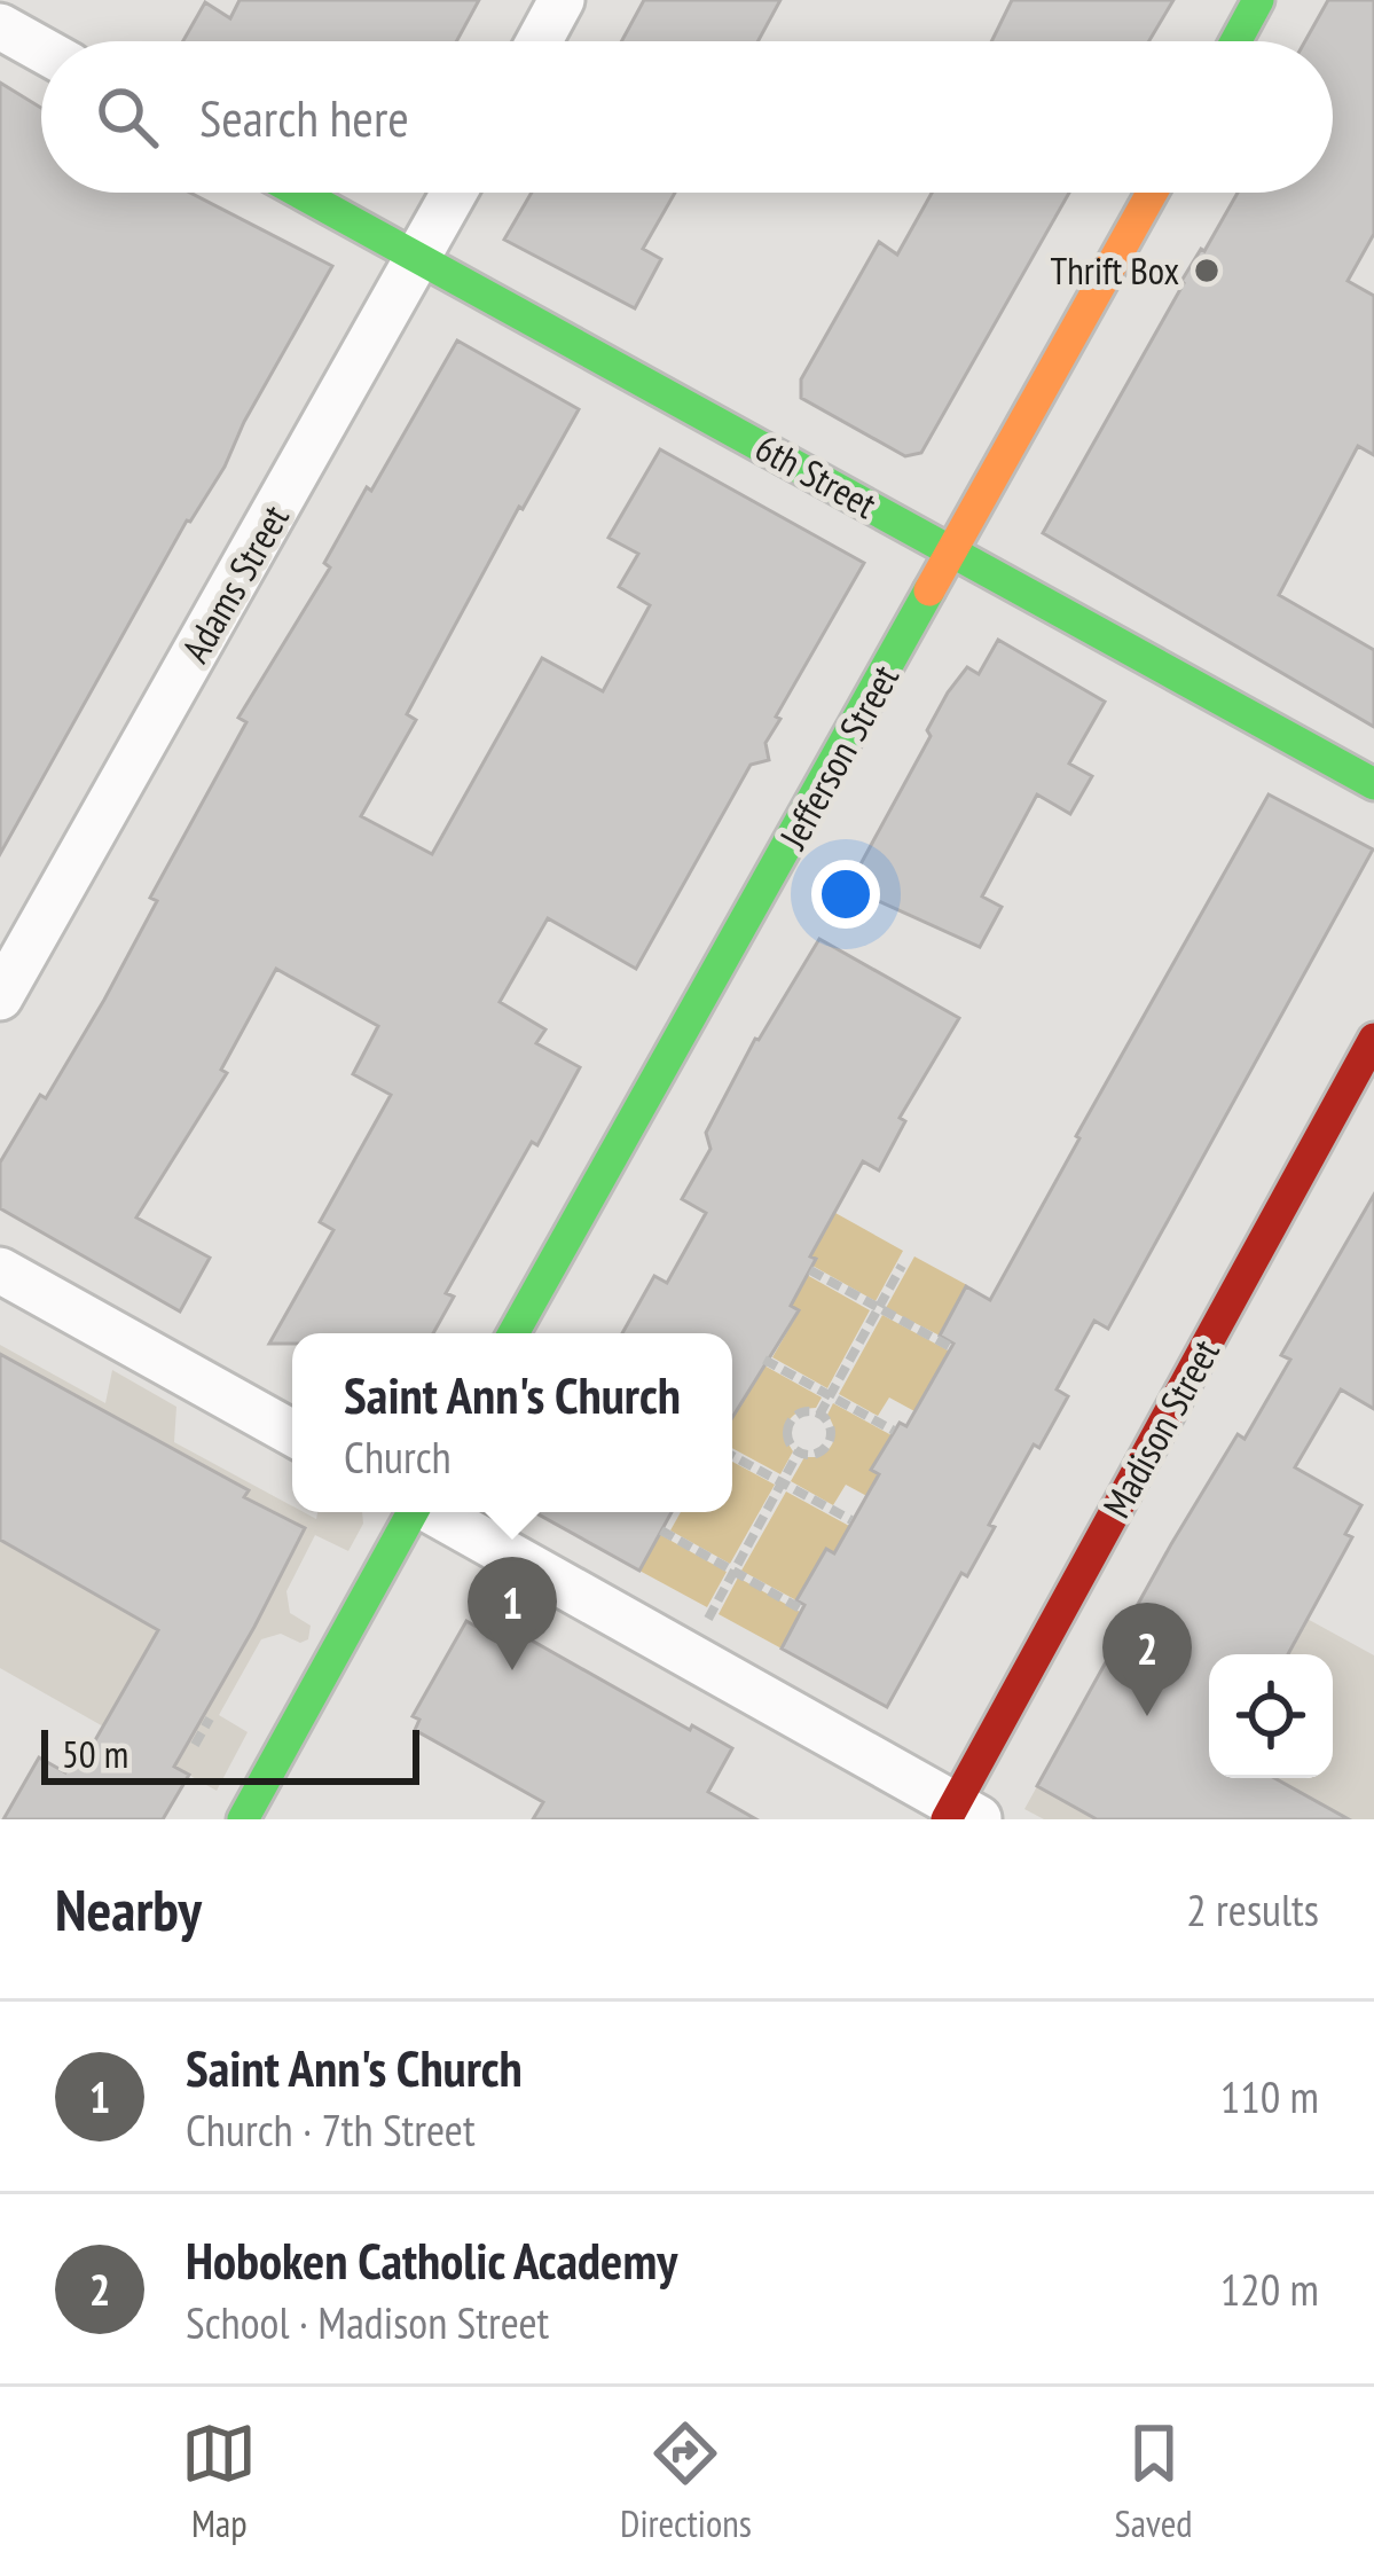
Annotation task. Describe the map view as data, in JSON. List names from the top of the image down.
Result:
{
  "streets": {
    "street": [
      "6th Street",
      "Adams Street",
      "Jefferson Street",
      "Madison Street"
    ]
  },
  "crossings": [
    ["6th Street", "Adams Street"],
    ["6th Street", "Jefferson Street"]
  ],
  "places": ["Thrift Box"],
  "scale_bar": "50 m",
  "page": {
    "search": "Search here",
    "popup": ["Saint Ann's Church", "Church"],
    "pins": ["1", "2"],
    "scale": "50 m",
    "heading": ["Nearby", "2 results"],
    "list": [
      {
        "mark": "1",
        "name": "Saint Ann's Church",
        "note": "Church · 7th Street",
        "value": "110 m"
      },
      {
        "mark": "2",
        "name": "Hoboken Catholic Academy",
        "note": "School · Madison Street",
        "value": "120 m"
      }
    ],
    "nav": ["Map", "Directions", "Saved"]
  }
}
